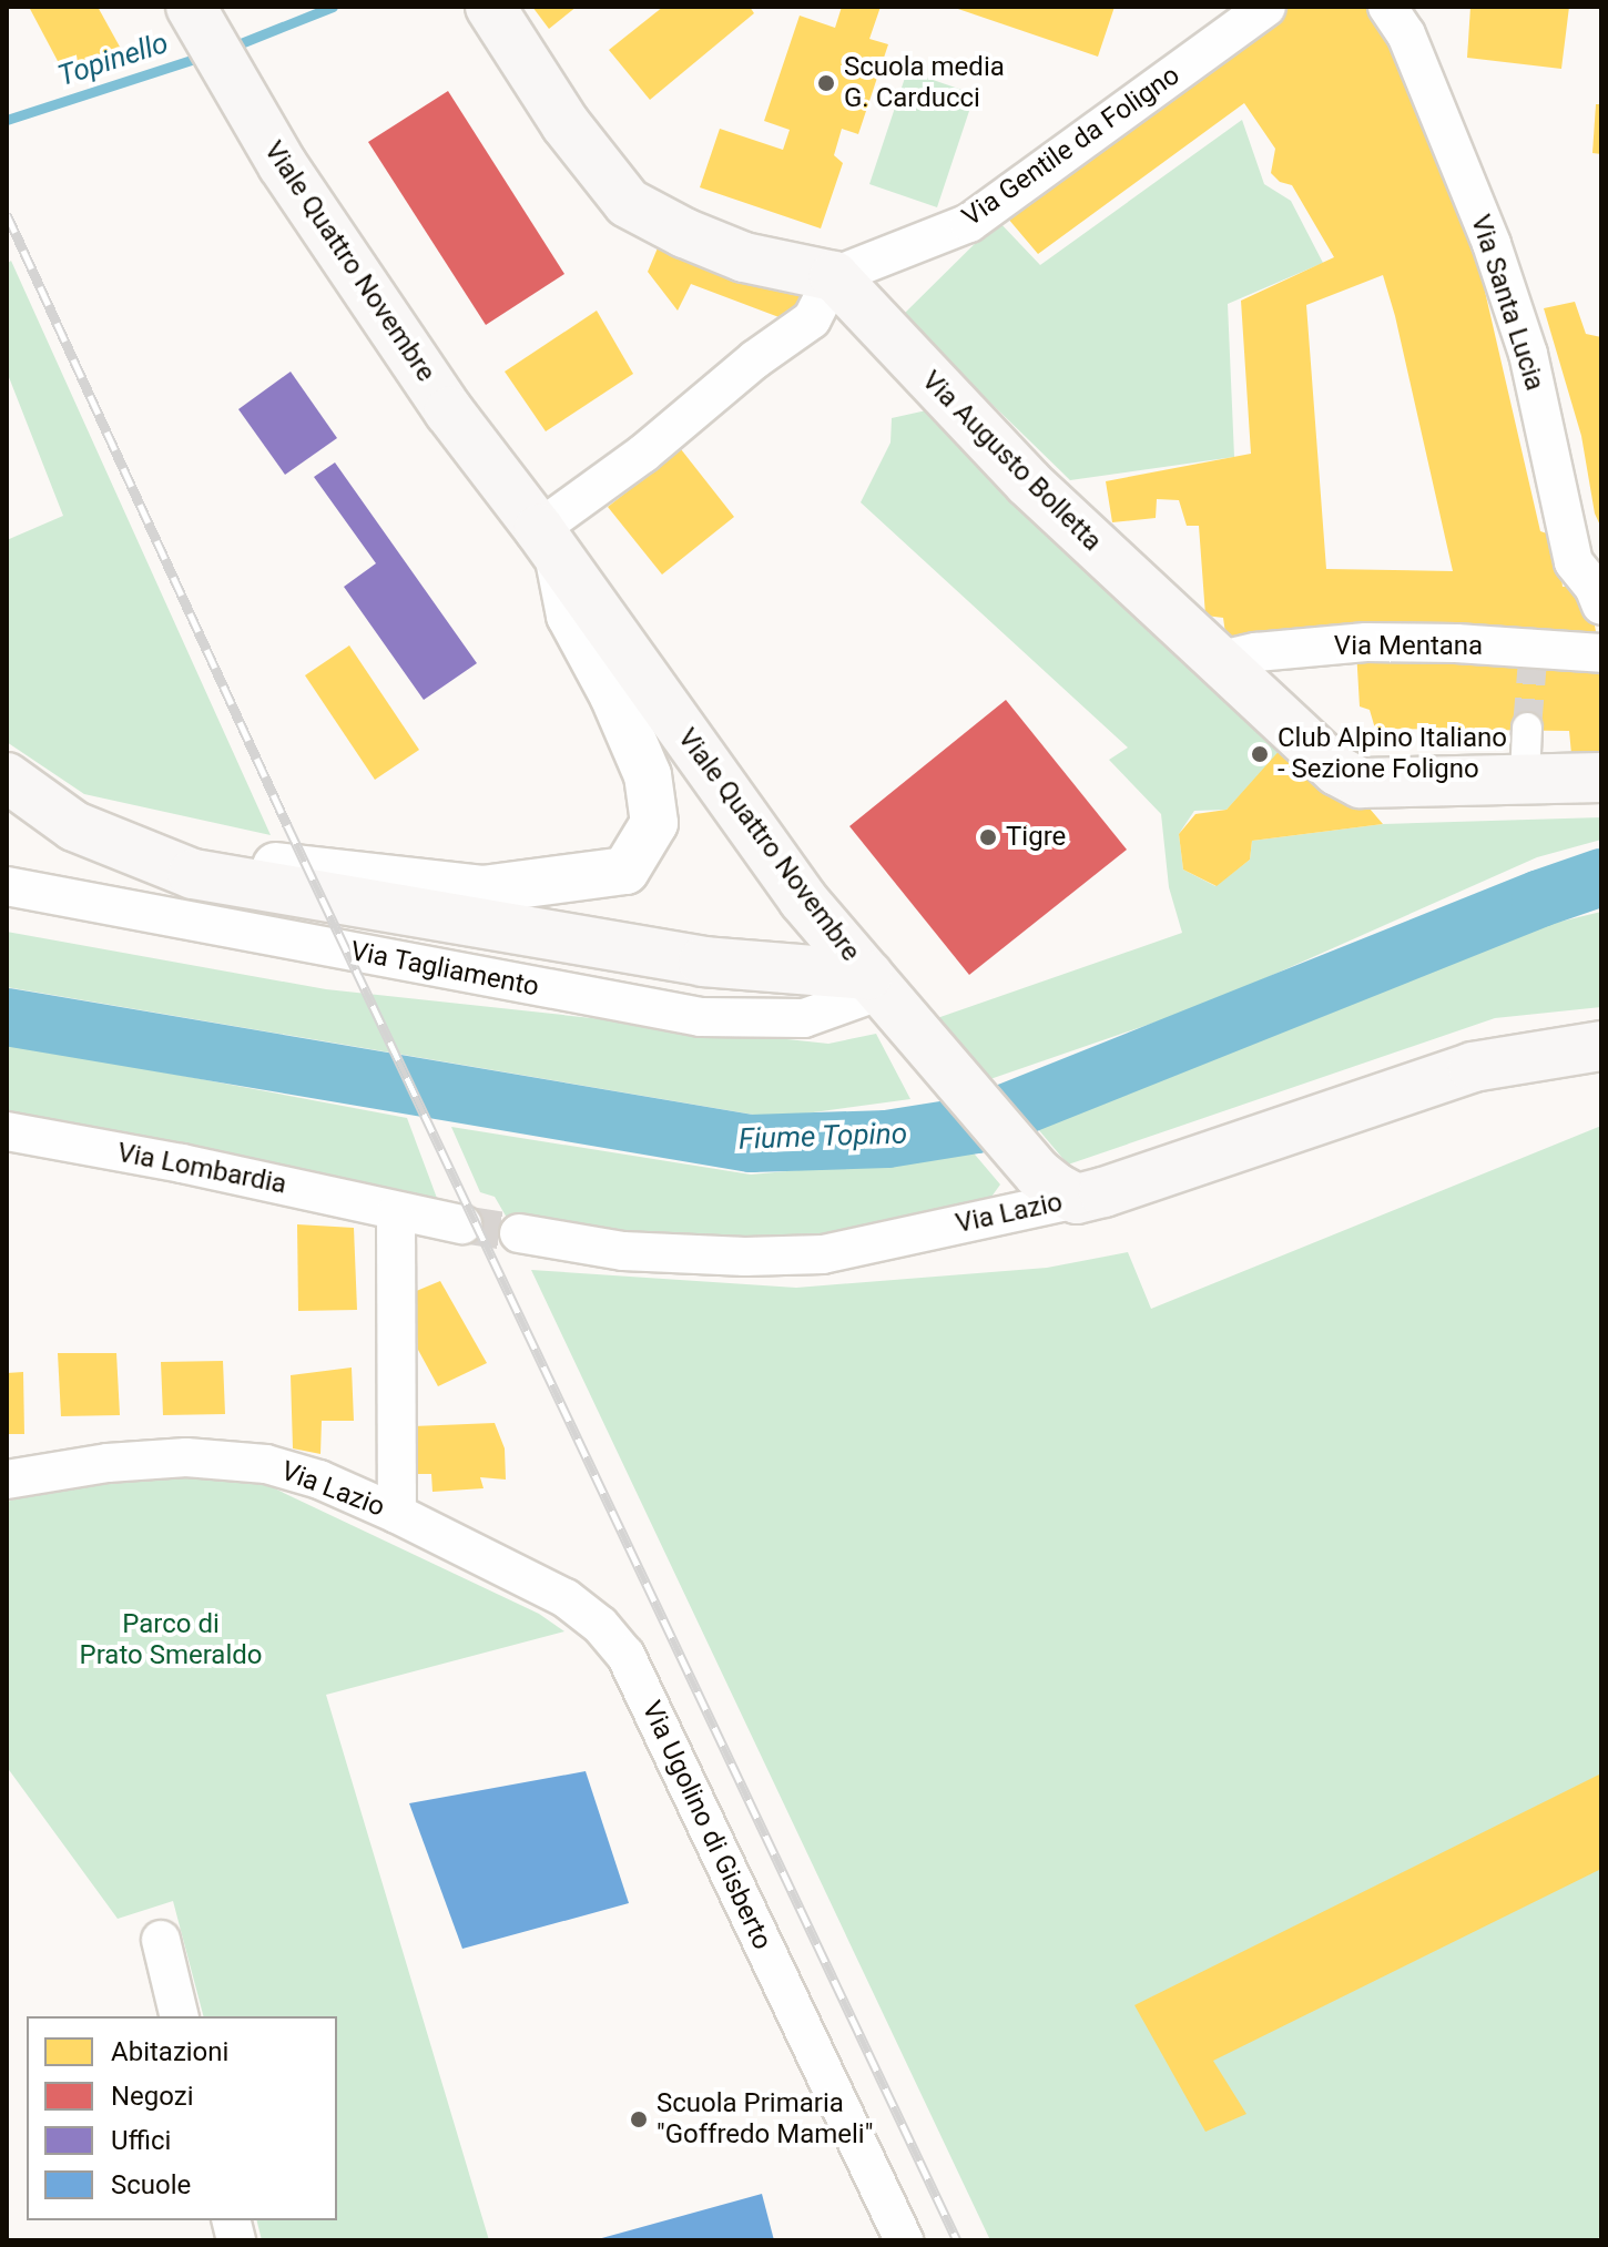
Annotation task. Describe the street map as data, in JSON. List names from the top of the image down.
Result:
{
  "streets": {
    "main road": ["Viale Quattro Novembre", "Via Augusto Bolletta", "Via Tagliamento"],
    "street": [
      "Via Gentile da Foligno",
      "Via Santa Lucia",
      "Via Mentana",
      "Via Lombardia",
      "Via Lazio",
      "Via Ugolino di Gisberto"
    ]
  },
  "crossings": [
    ["Via Gentile da Foligno", "Via Augusto Bolletta"],
    ["Viale Quattro Novembre", "Via Tagliamento"],
    ["Viale Quattro Novembre", "Via Lazio"],
    ["Via Augusto Bolletta", "Via Mentana"],
    ["Via Lombardia", "Via Lazio"],
    ["Via Lazio", "Via Ugolino di Gisberto"]
  ],
  "water": ["Topinello", "Fiume Topino"],
  "parks": ["Parco di Prato Smeraldo"],
  "places": [
    "Scuola media G. Carducci",
    "Club Alpino Italiano - Sezione Foligno",
    "Tigre",
    "Scuola Primaria \"Goffredo Mameli\""
  ],
  "legend": [
    "Abitazioni",
    "Negozi",
    "Uffici",
    "Scuole"
  ]
}
